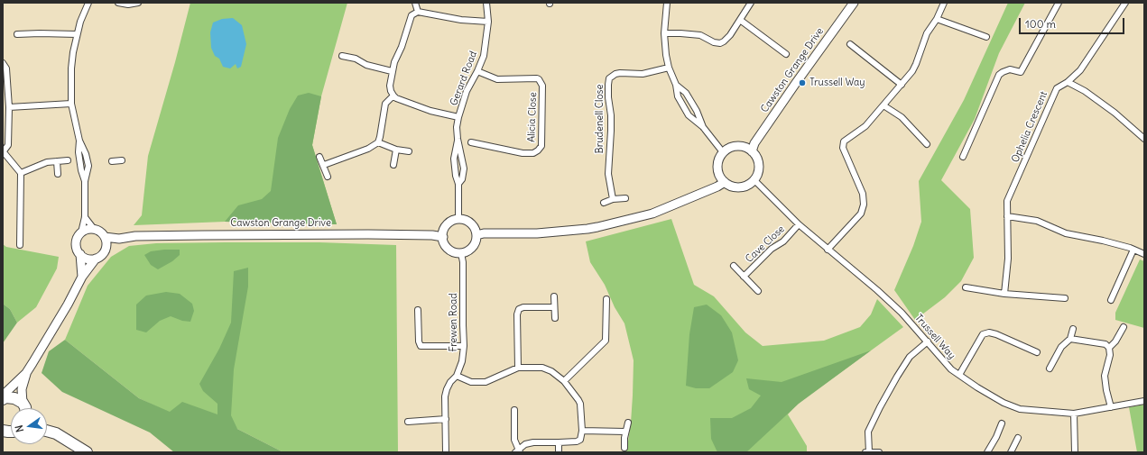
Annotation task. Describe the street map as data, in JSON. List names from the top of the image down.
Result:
{
  "streets": {
    "street": [
      "Cawston Grange Drive",
      "Gerard Road",
      "Alicia Close",
      "Brudenell Close",
      "Ophelia Crescent",
      "Cave Close",
      "Frewen Road",
      "Trussell Way"
    ]
  },
  "crossings": [
    ["Cawston Grange Drive", "Gerard Road"],
    ["Cawston Grange Drive", "Frewen Road"],
    ["Cawston Grange Drive", "Trussell Way"],
    ["Gerard Road", "Alicia Close"],
    ["Gerard Road", "Frewen Road"],
    ["Cave Close", "Trussell Way"]
  ],
  "places": ["Trussell Way"],
  "scale_bar": "100 m",
  "north": "left"
}
